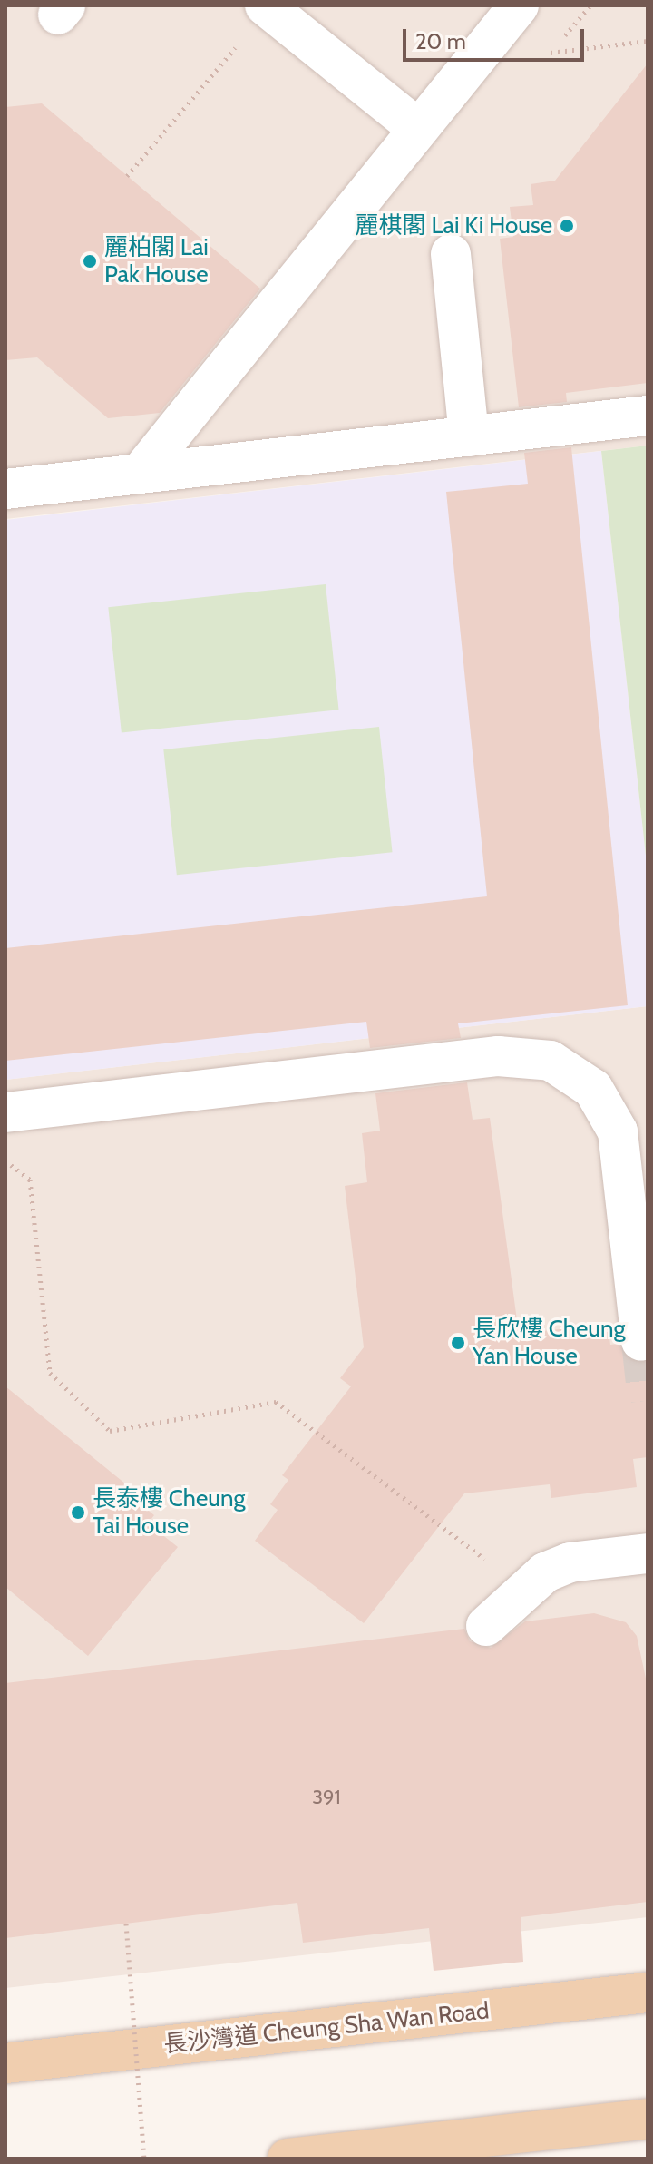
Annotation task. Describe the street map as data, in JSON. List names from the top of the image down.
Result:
{
  "streets": {
    "main road": ["長沙灣道 Cheung Sha Wan Road"]
  },
  "places": [
    "麗棋閣 Lai Ki House",
    "麗柏閣 Lai Pak House",
    "長欣樓 Cheung Yan House",
    "長泰樓 Cheung Tai House"
  ],
  "house_numbers": ["391"],
  "scale_bar": "20 m"
}
